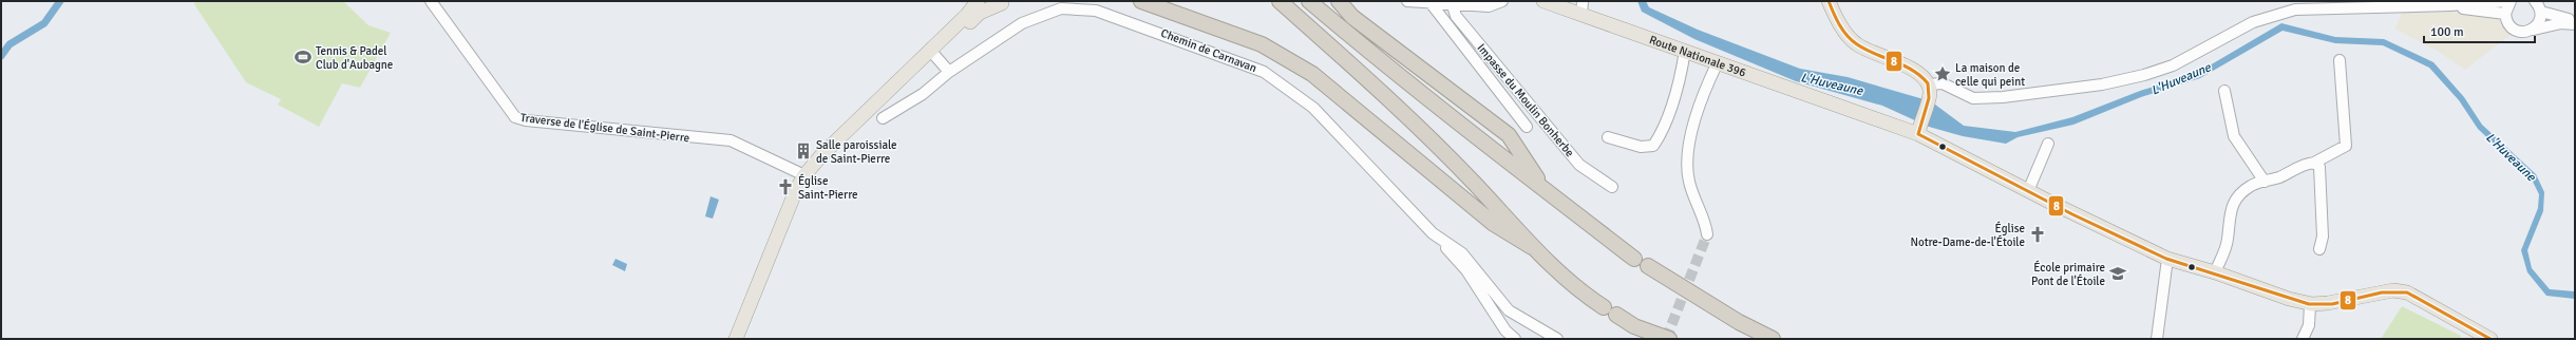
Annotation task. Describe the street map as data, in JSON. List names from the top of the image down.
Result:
{
  "streets": {
    "main road": ["Route Nationale 396"],
    "street": ["Chemin de Carnavan", "Impasse du Moulin Bonherbe", "Traverse de l'Église de Saint-Pierre"]
  },
  "water": ["L'Huveaune"],
  "places": {
    "sports": ["Tennis & Padel Club d'Aubagne"],
    "place": ["La maison de celle qui peint"],
    "building": ["Salle paroissiale de Saint-Pierre"],
    "church": ["Église Saint-Pierre", "Église Notre-Dame-de-l'Étoile"],
    "school or university": ["École primaire Pont de l'Étoile"]
  },
  "lines": ["transit line 8"],
  "scale_bar": "100 m"
}
